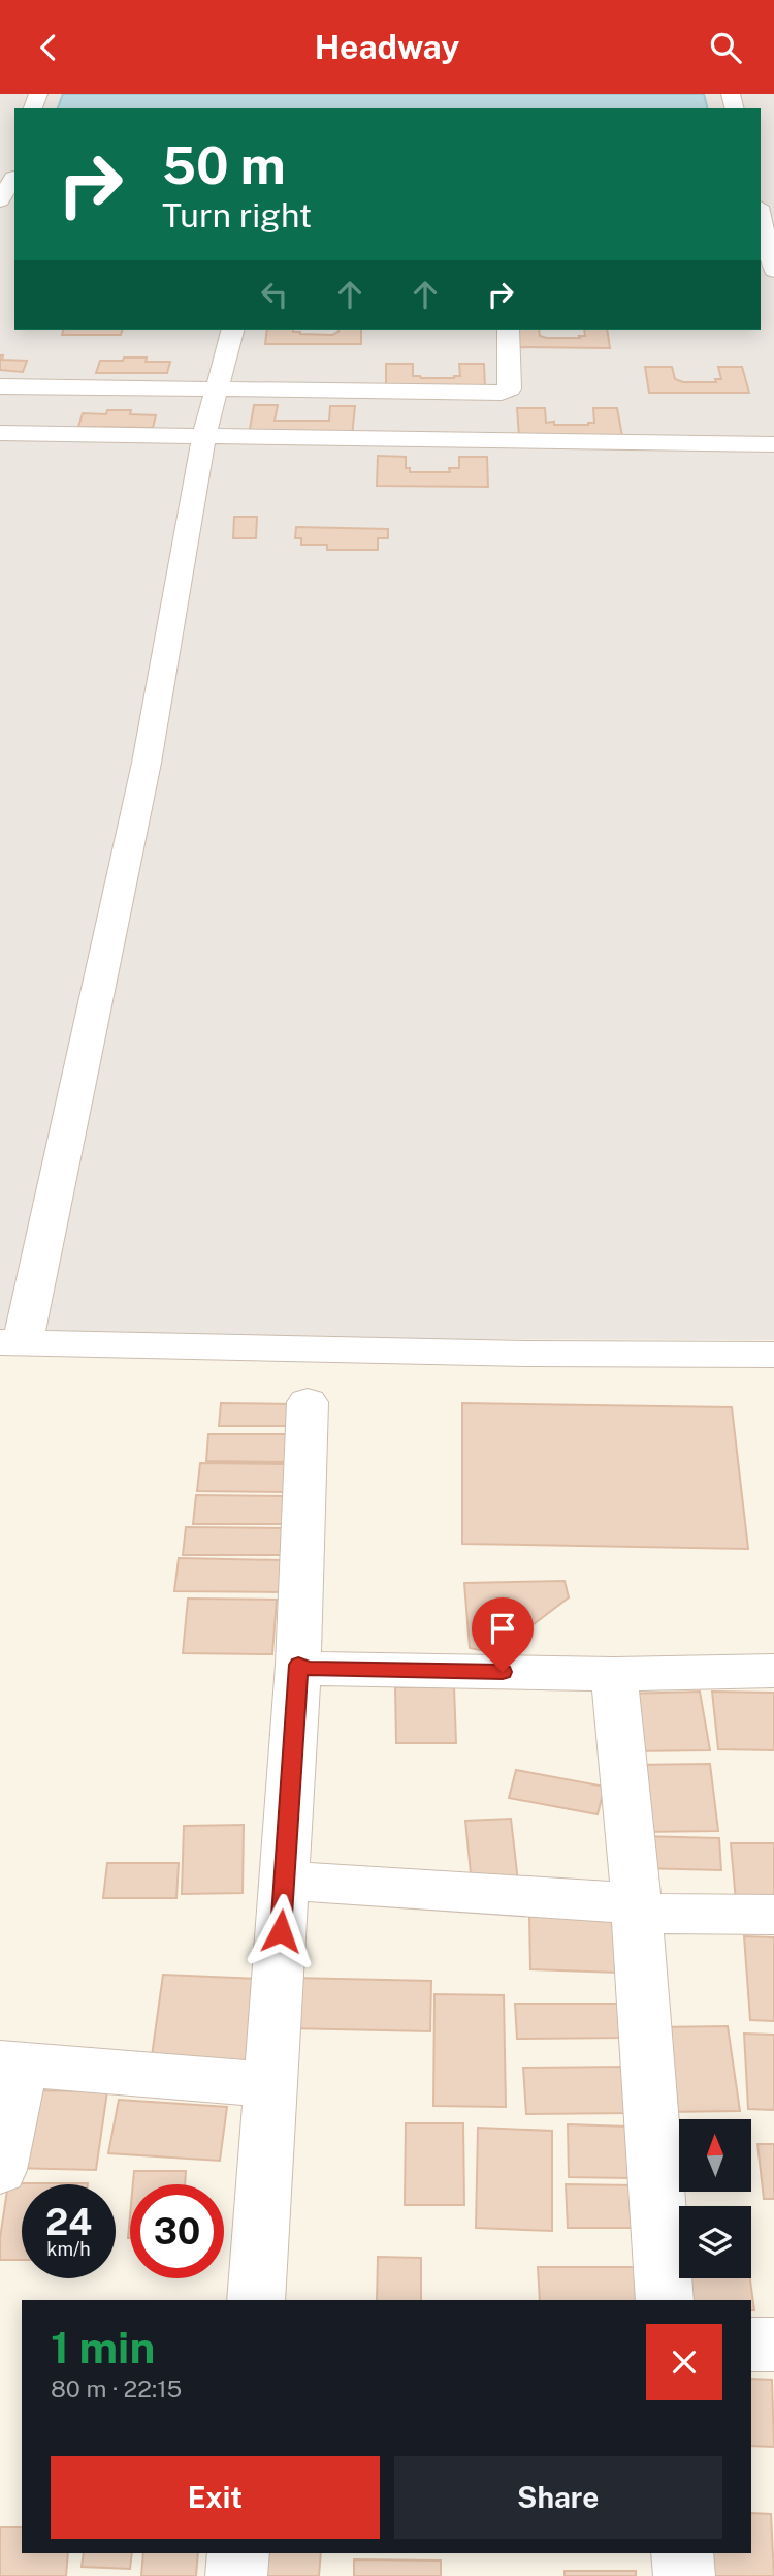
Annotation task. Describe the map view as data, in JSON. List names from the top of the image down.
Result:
{
  "north": "top",
  "page": {
    "header": "Headway",
    "turn": ["50 m", "Turn right"],
    "speed": "24 km/h",
    "limit": "30",
    "heading": ["1 min", "80 m · 22:15"],
    "buttons": ["Exit", "Share"]
  }
}
